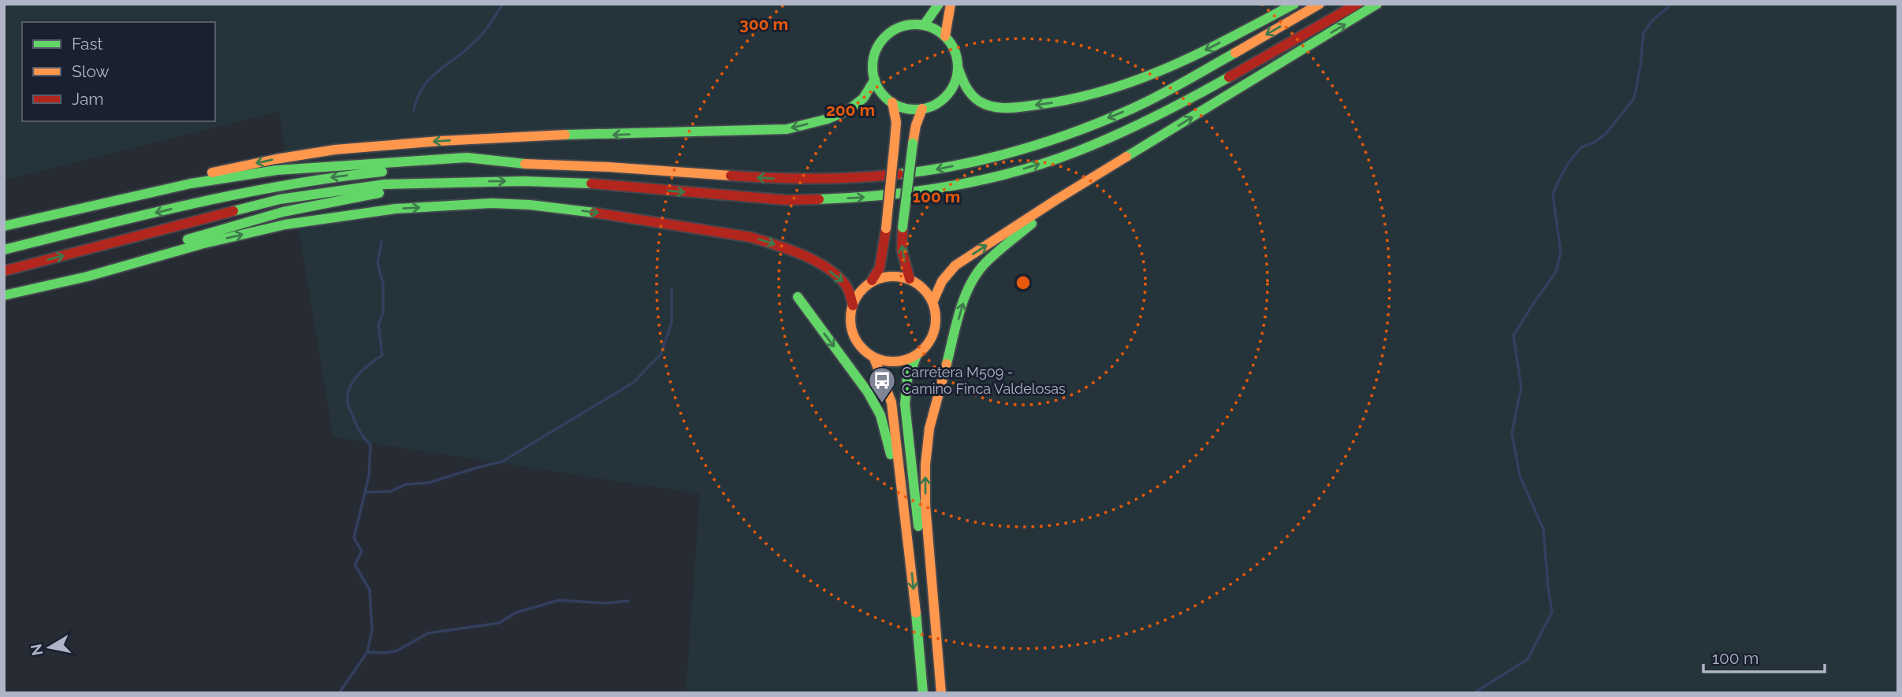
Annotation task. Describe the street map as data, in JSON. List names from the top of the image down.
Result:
{
  "places": {
    "bus stop": ["Carretera M509 - Camino Finca Valdelosas"]
  },
  "legend": ["Fast", "Slow", "Jam"],
  "scale_bar": "100 m",
  "north": "left",
  "rings": ["300 m", "200 m", "100 m"]
}
